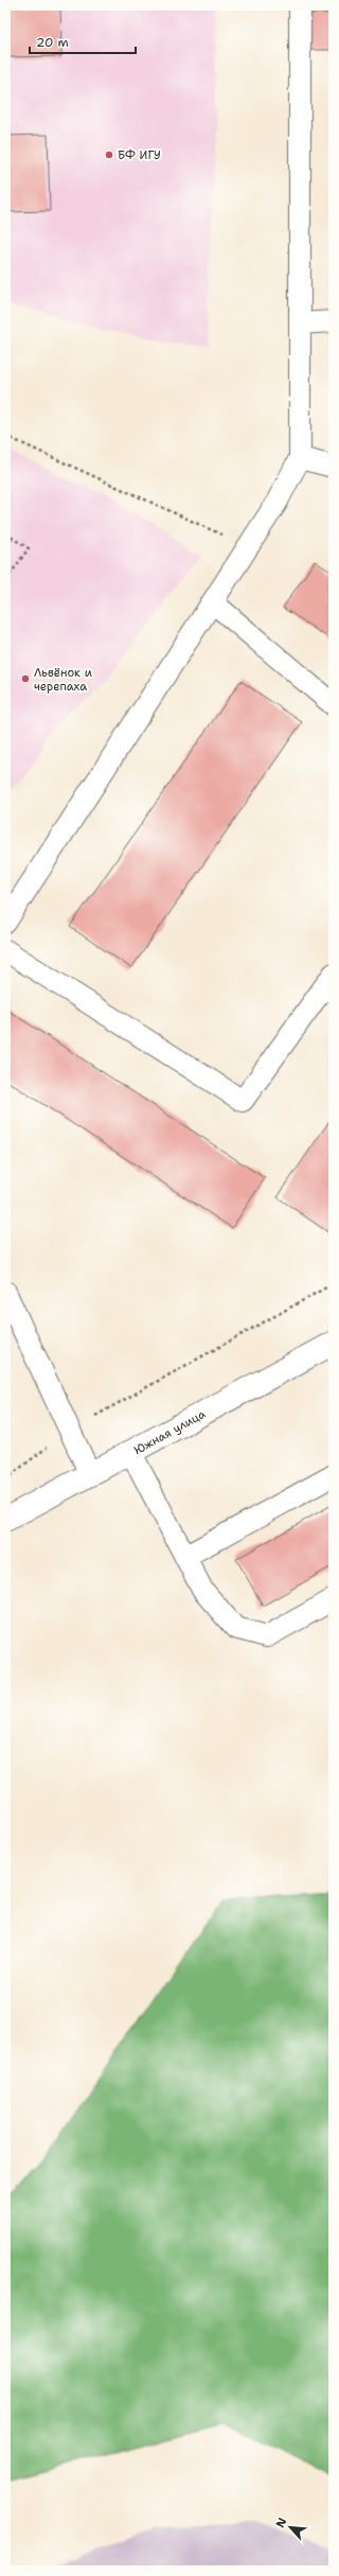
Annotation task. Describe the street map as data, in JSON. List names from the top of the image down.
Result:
{
  "streets": {
    "street": ["Южная улица"]
  },
  "places": ["БФ ИГУ", "Львёнок и черепаха"],
  "scale_bar": "20 m",
  "north": "top left"
}
